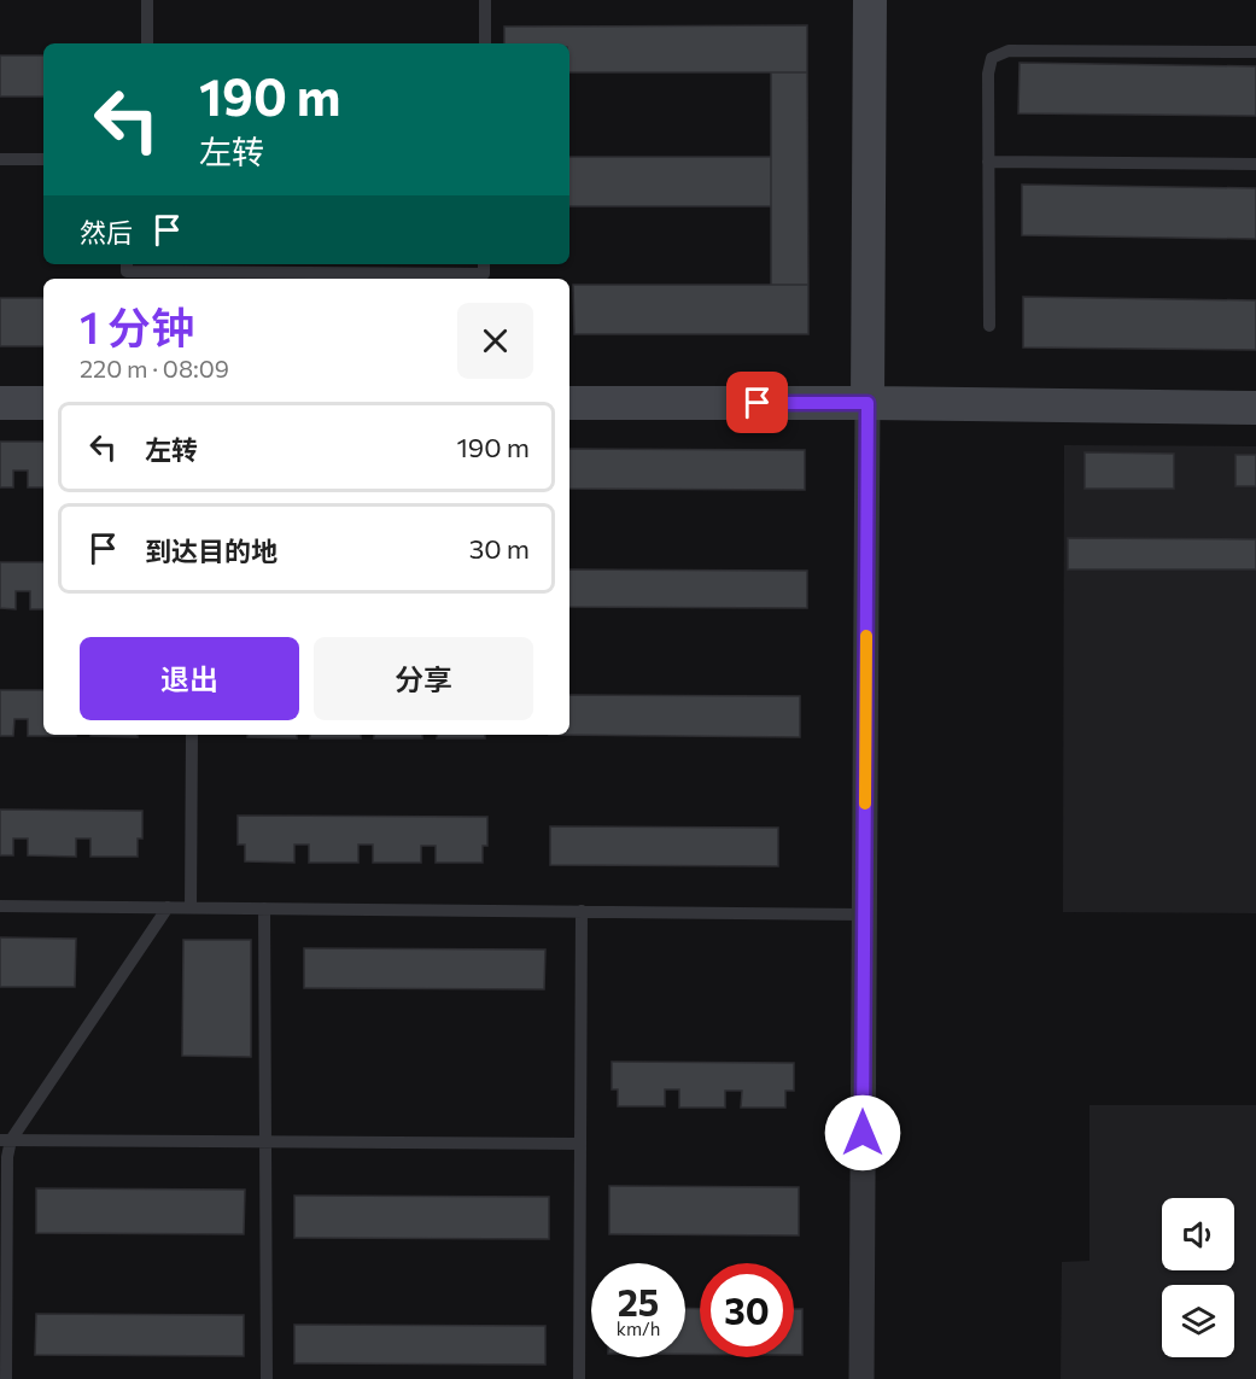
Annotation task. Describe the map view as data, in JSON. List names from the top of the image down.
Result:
{
  "page": {
    "turn": ["190 m", "左转"],
    "then": "然后",
    "heading": ["1 分钟", "220 m · 08:09"],
    "list": [
      {
        "name": "左转",
        "value": "190 m"
      },
      {
        "name": "到达目的地",
        "value": "30 m"
      }
    ],
    "buttons": ["退出", "分享"],
    "speed": "25 km/h",
    "limit": "30"
  }
}
